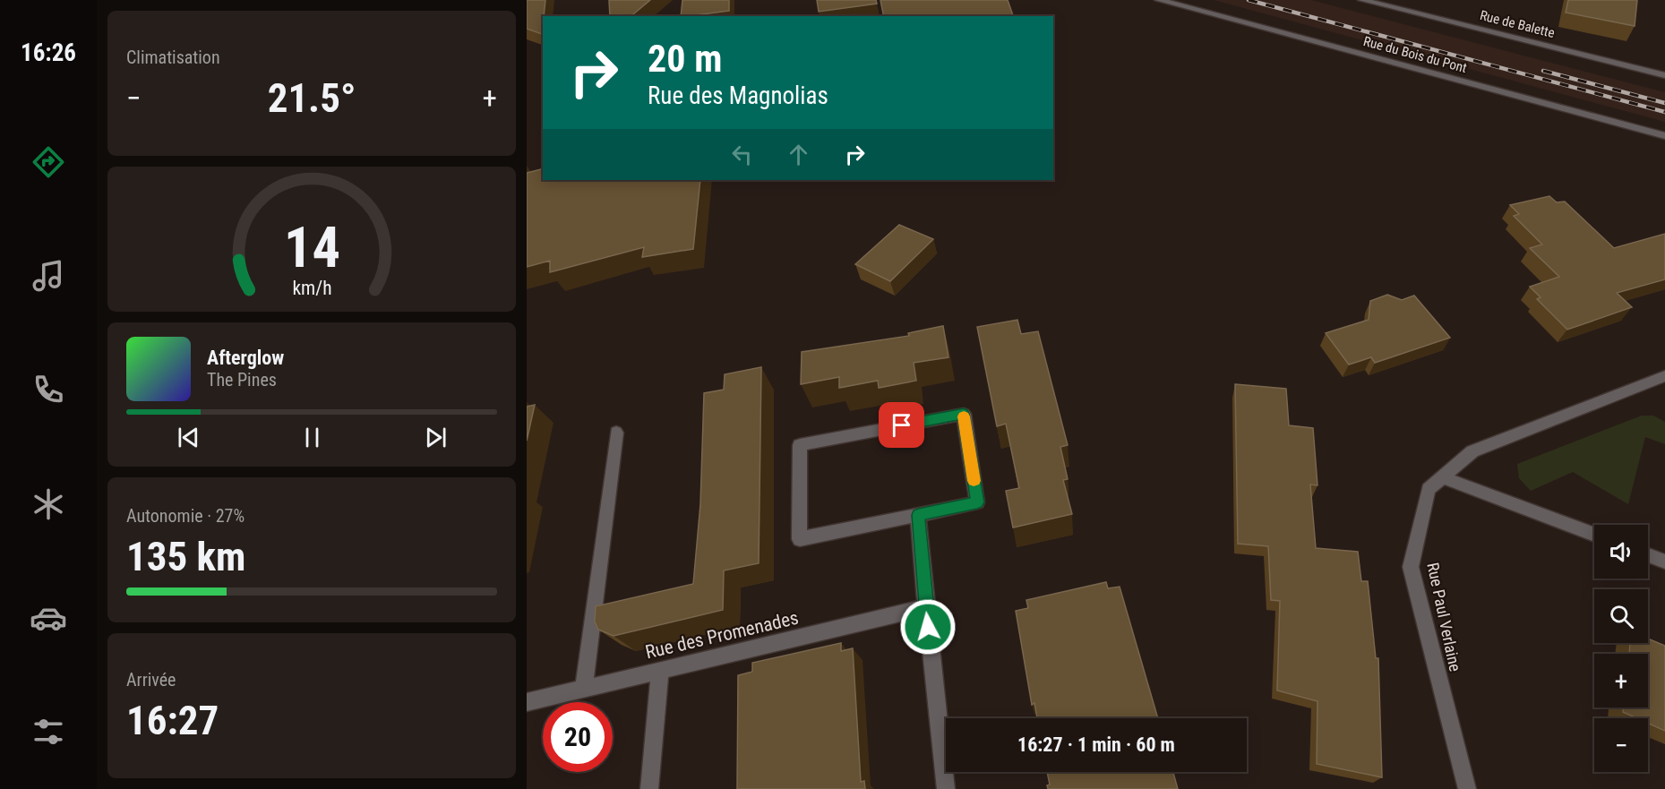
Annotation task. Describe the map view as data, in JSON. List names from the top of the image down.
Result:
{
  "streets": {
    "street": [
      "Rue de Balette",
      "Rue du Bois du Pont",
      "Rue Paul Verlaine",
      "Rue des Promenades"
    ]
  },
  "page": {
    "tabs": "16:26",
    "tile": [
      "Climatisation",
      ["Autonomie · 27%", "135 km"],
      ["Arrivée", "16:27"]
    ],
    "turn": ["20 m", "Rue des Magnolias"],
    "heat": ["−", "21.5°", "+"],
    "song": ["Afterglow", "The Pines"],
    "map_buttons": ["+", "−"],
    "limit": "20",
    "trip": "16:27 · 1 min · 60 m",
    "gauge": ["14", "km/h"]
  }
}
